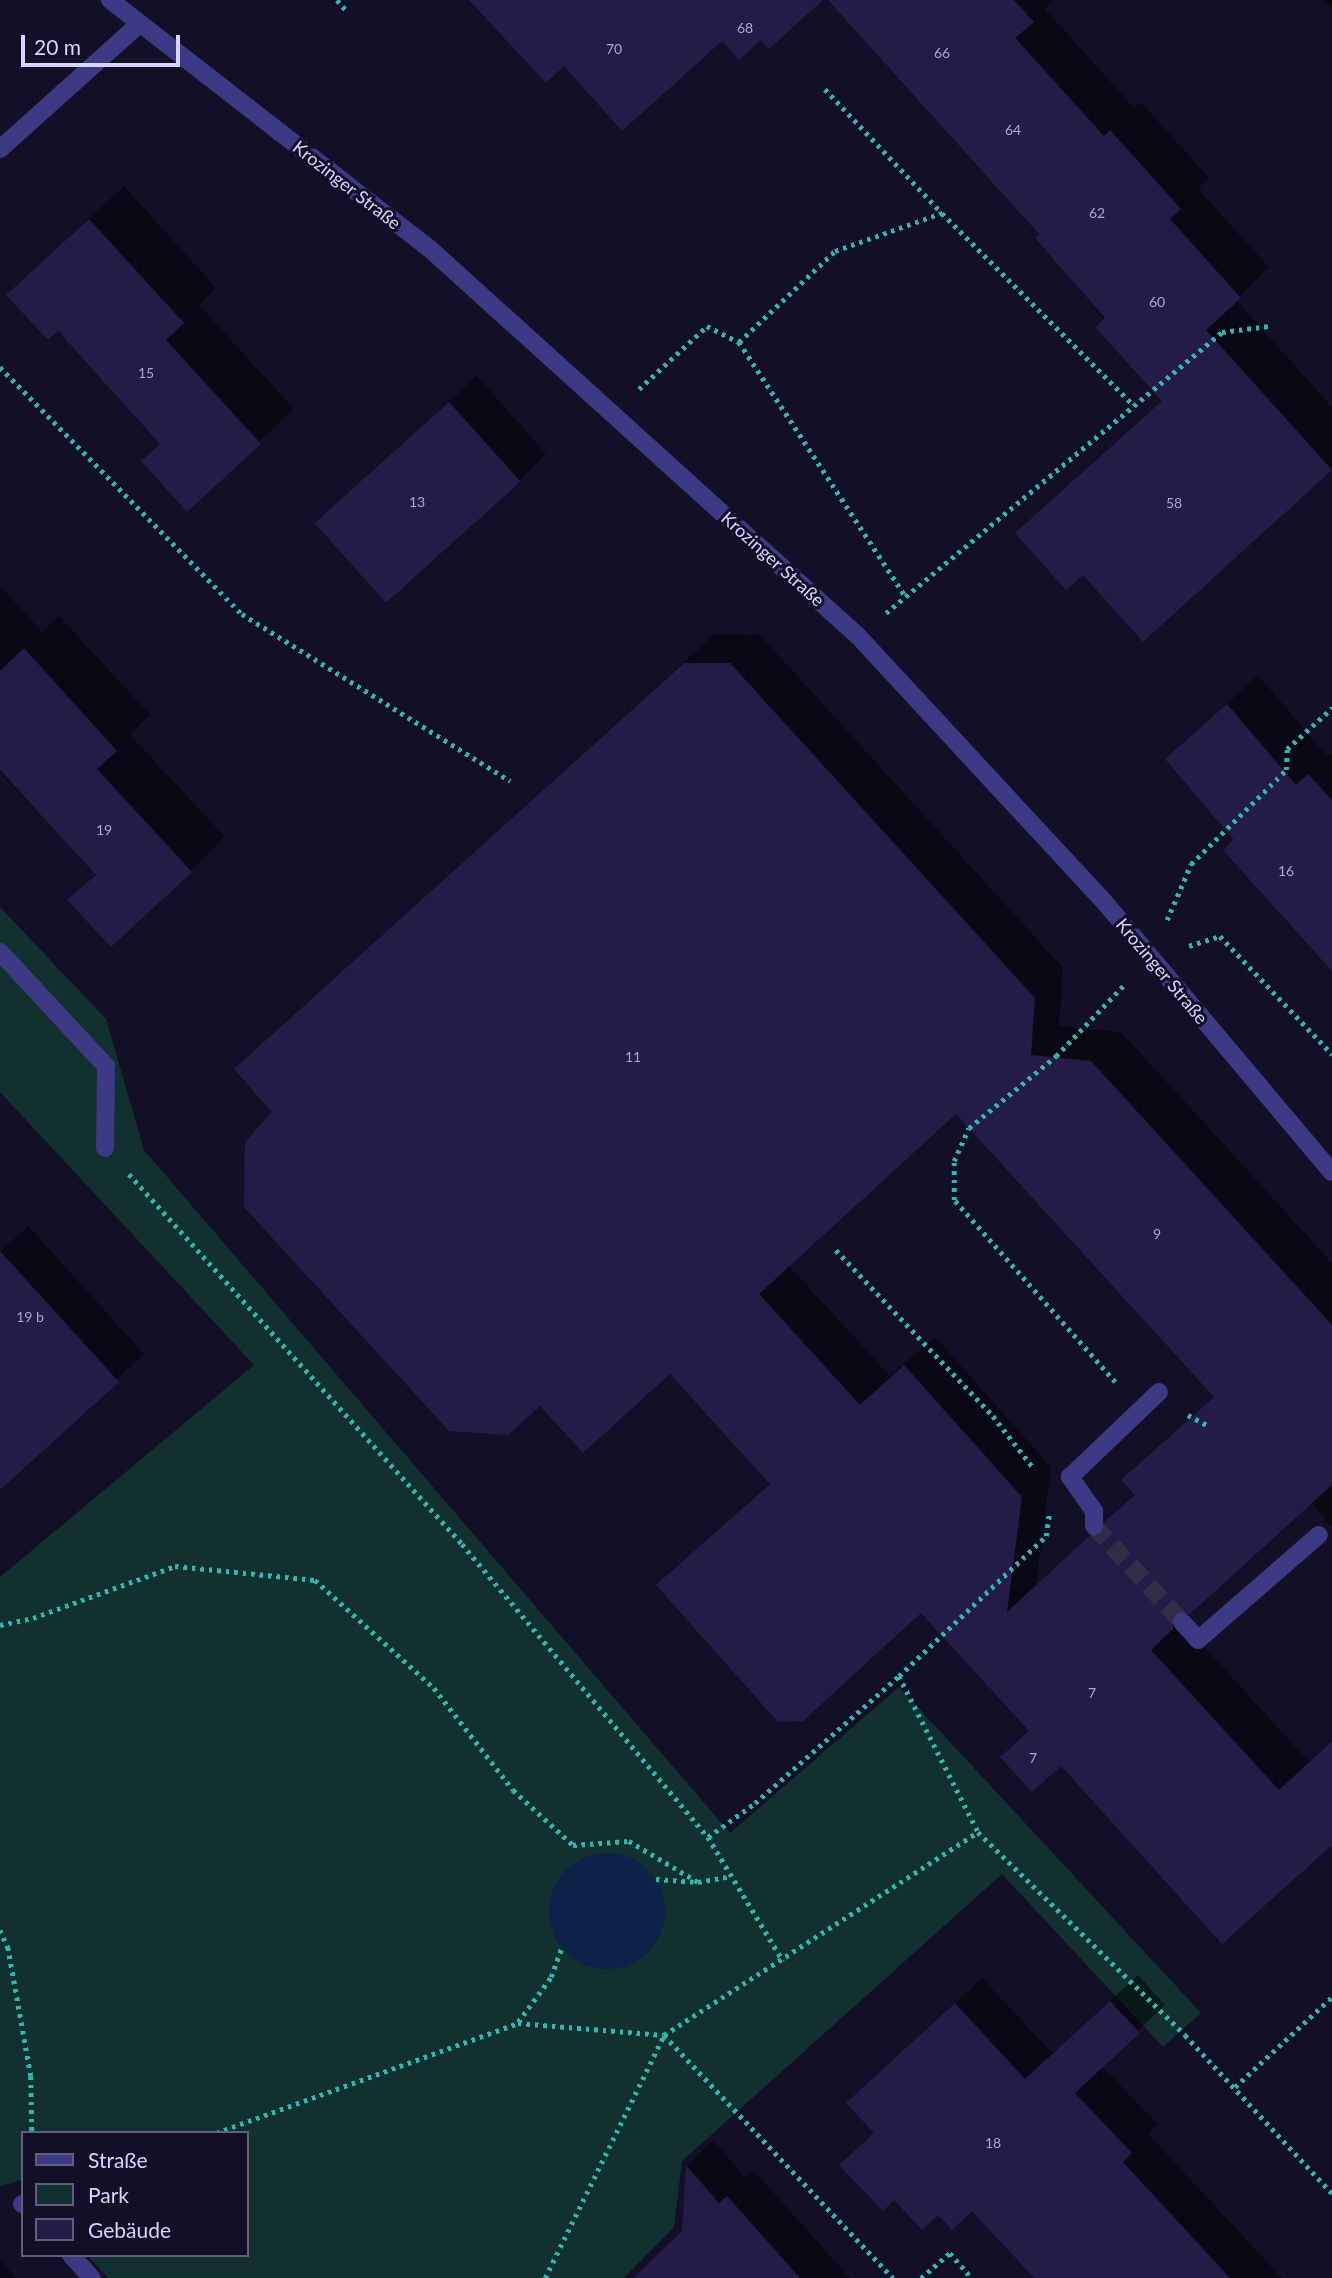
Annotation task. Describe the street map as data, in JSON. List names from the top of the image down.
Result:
{
  "streets": {
    "street": ["Krozinger Straße"]
  },
  "house_numbers": [
    "68",
    "70",
    "66",
    "64",
    "62",
    "60",
    "15",
    "13",
    "58",
    "19",
    "16",
    "11",
    "9",
    "19 b",
    "7",
    "7",
    "18"
  ],
  "legend": ["Straße", "Park", "Gebäude"],
  "scale_bar": "20 m"
}
